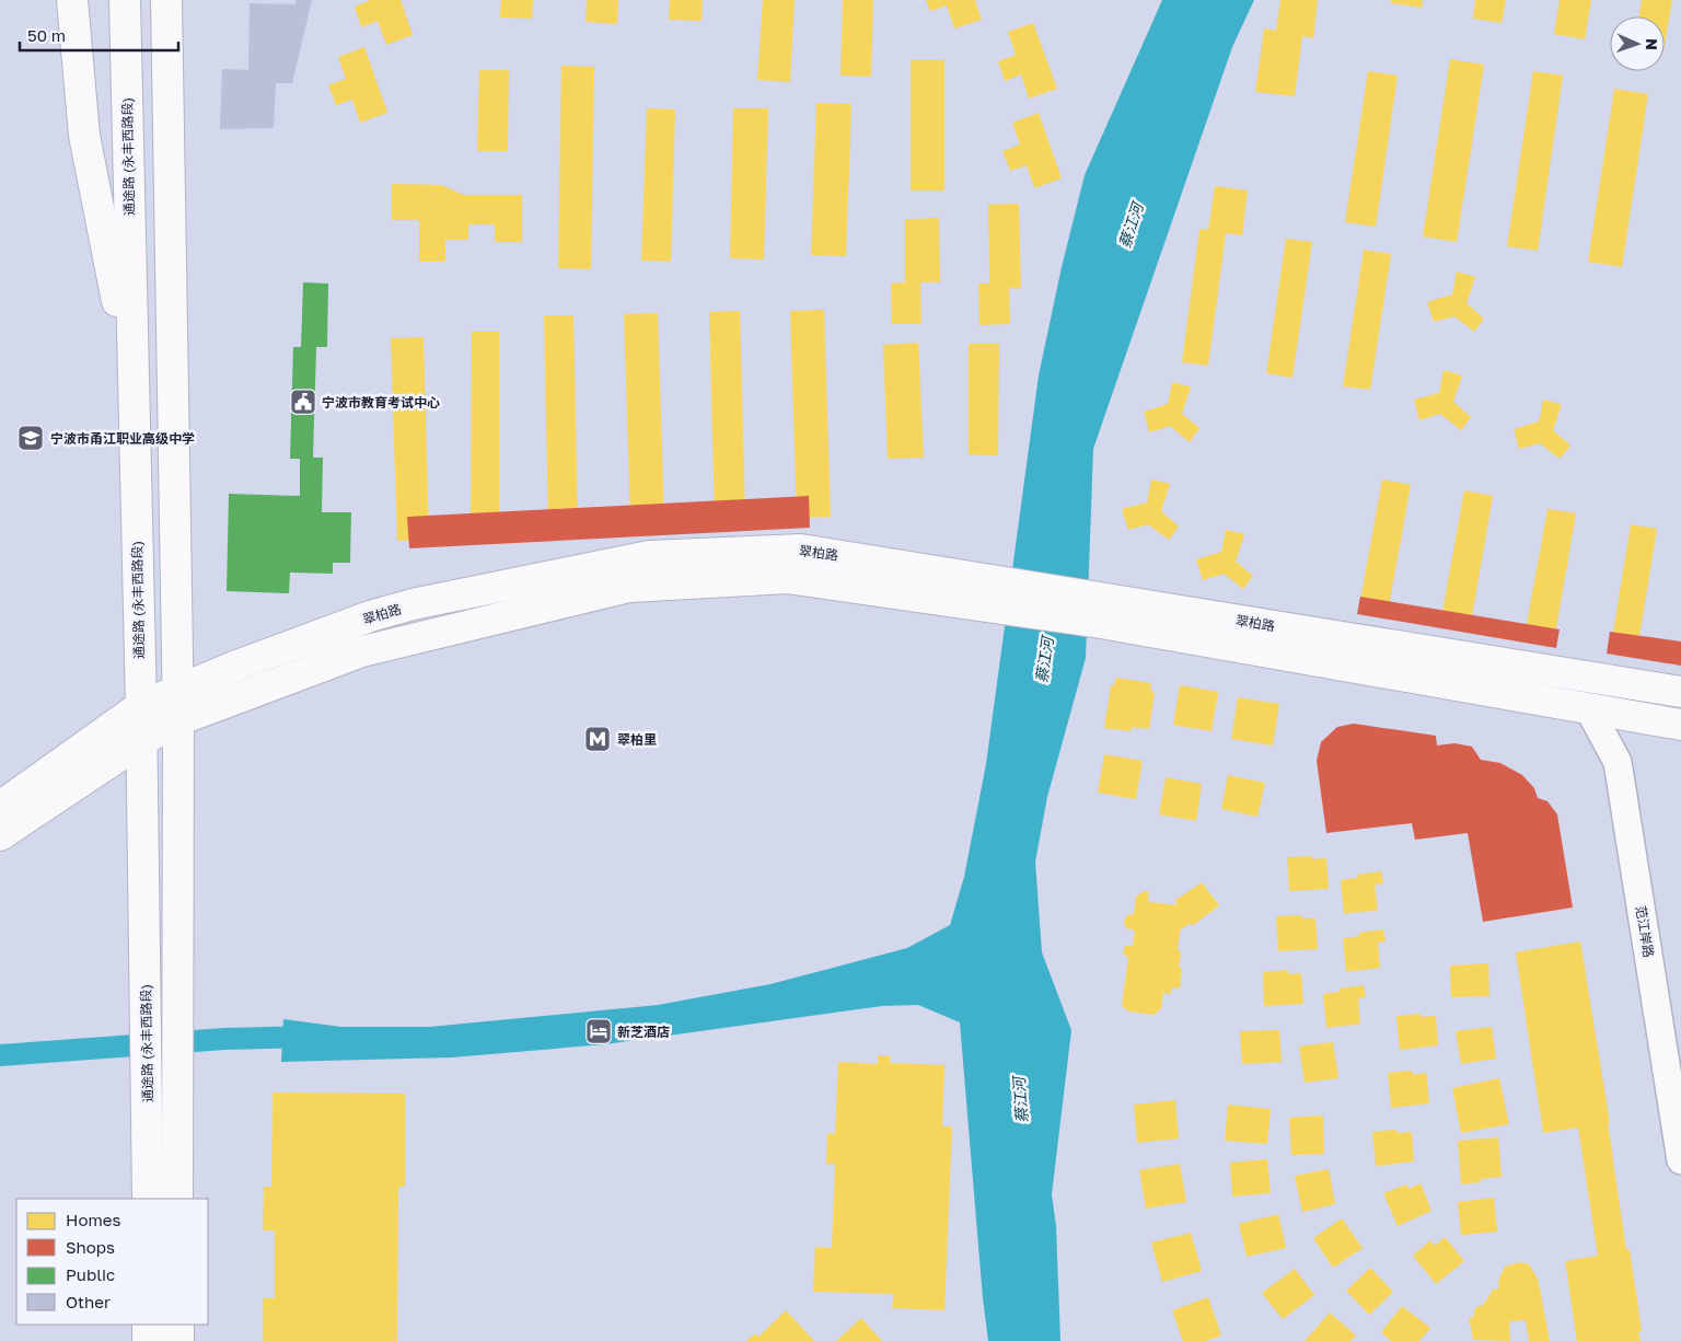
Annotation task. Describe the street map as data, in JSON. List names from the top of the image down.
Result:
{
  "streets": {
    "main road": ["通途路 (永丰西路段)", "翠柏路"],
    "street": ["范江岸路"]
  },
  "crossings": [
    ["通途路 (永丰西路段)", "翠柏路"],
    ["翠柏路", "范江岸路"]
  ],
  "water": ["蔡江河"],
  "places": {
    "public building": ["宁波市教育考试中心"],
    "school or university": ["宁波市甬江职业高级中学"],
    "metro station": ["翠柏里"],
    "hotel": ["新芝酒店"]
  },
  "legend": [
    "Homes",
    "Shops",
    "Public",
    "Other"
  ],
  "scale_bar": "50 m",
  "north": "right"
}
